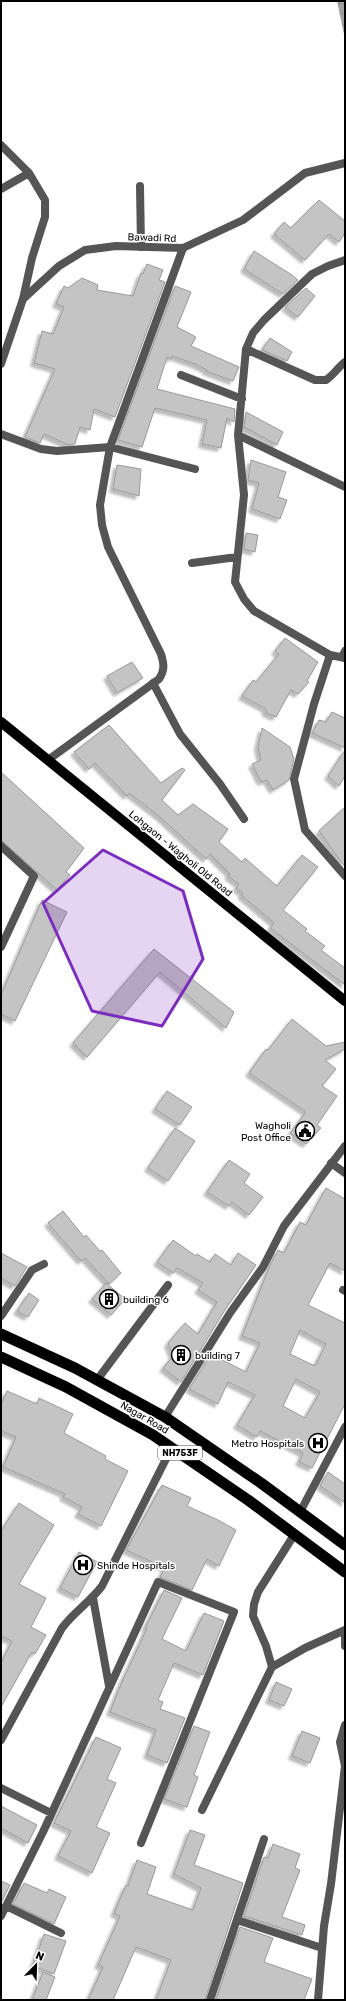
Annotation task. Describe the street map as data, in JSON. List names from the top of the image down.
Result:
{
  "streets": {
    "highway": ["Nagar Road", "NH753F"],
    "main road": ["Lohgaon - Wagholi Old Road"],
    "street": ["Bawadi Rd"]
  },
  "places": {
    "public building": ["Wagholi Post Office"],
    "building": ["building 6", "building 7"],
    "hospital": ["Metro Hospitals", "Shinde Hospitals"]
  },
  "north": "top right"
}
